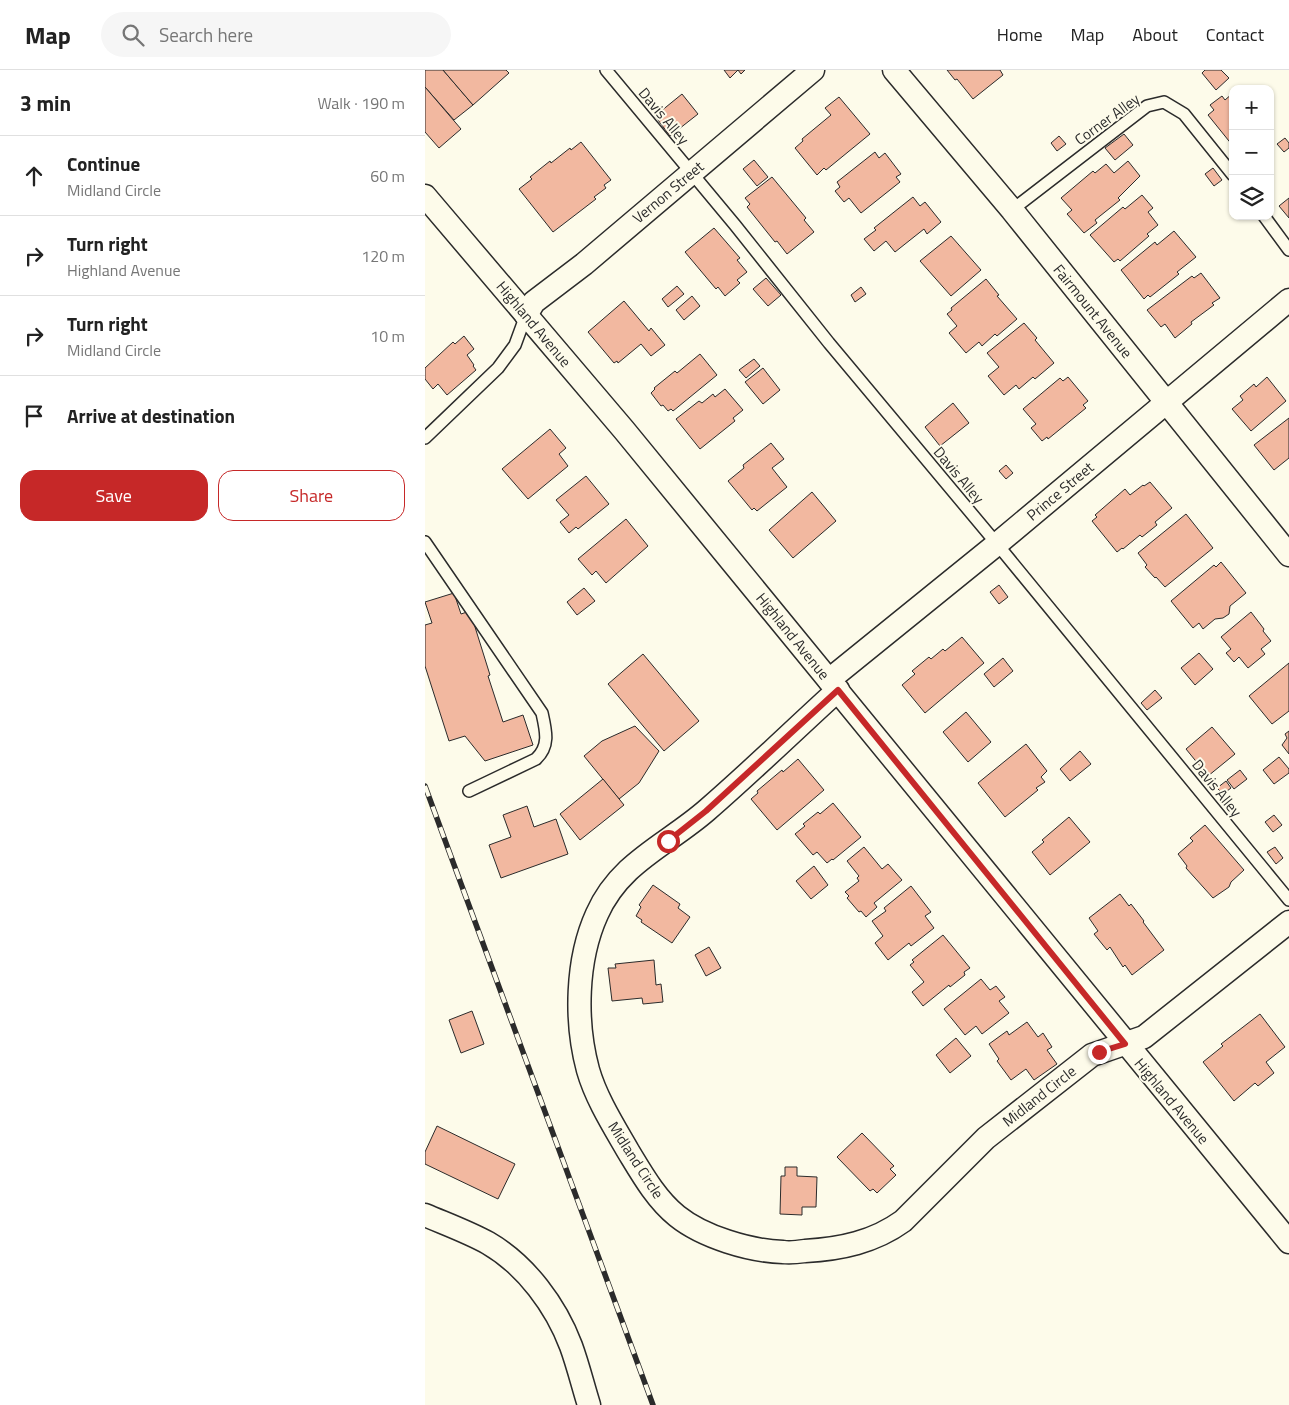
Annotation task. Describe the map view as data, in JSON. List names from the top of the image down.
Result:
{
  "streets": {
    "street": [
      "Vernon Street",
      "Fairmount Avenue",
      "Highland Avenue",
      "Prince Street",
      "Midland Circle"
    ],
    "lane": ["Davis Alley", "Corner Alley"]
  },
  "crossings": [
    ["Davis Alley", "Vernon Street"],
    ["Davis Alley", "Prince Street"],
    ["Corner Alley", "Fairmount Avenue"],
    ["Vernon Street", "Highland Avenue"],
    ["Fairmount Avenue", "Prince Street"],
    ["Highland Avenue", "Prince Street"],
    ["Highland Avenue", "Midland Circle"],
    ["Prince Street", "Midland Circle"]
  ],
  "page": {
    "header": "Map",
    "search": "Search here",
    "nav": [
      "Home",
      "Map",
      "About",
      "Contact"
    ],
    "heading": ["3 min", "Walk · 190 m"],
    "map_buttons": ["+", "−"],
    "list": [
      ["Continue", "Midland Circle", "60 m"],
      ["Turn right", "Highland Avenue", "120 m"],
      ["Turn right", "Midland Circle", "10 m"],
      "Arrive at destination"
    ],
    "buttons": ["Save", "Share"]
  }
}
